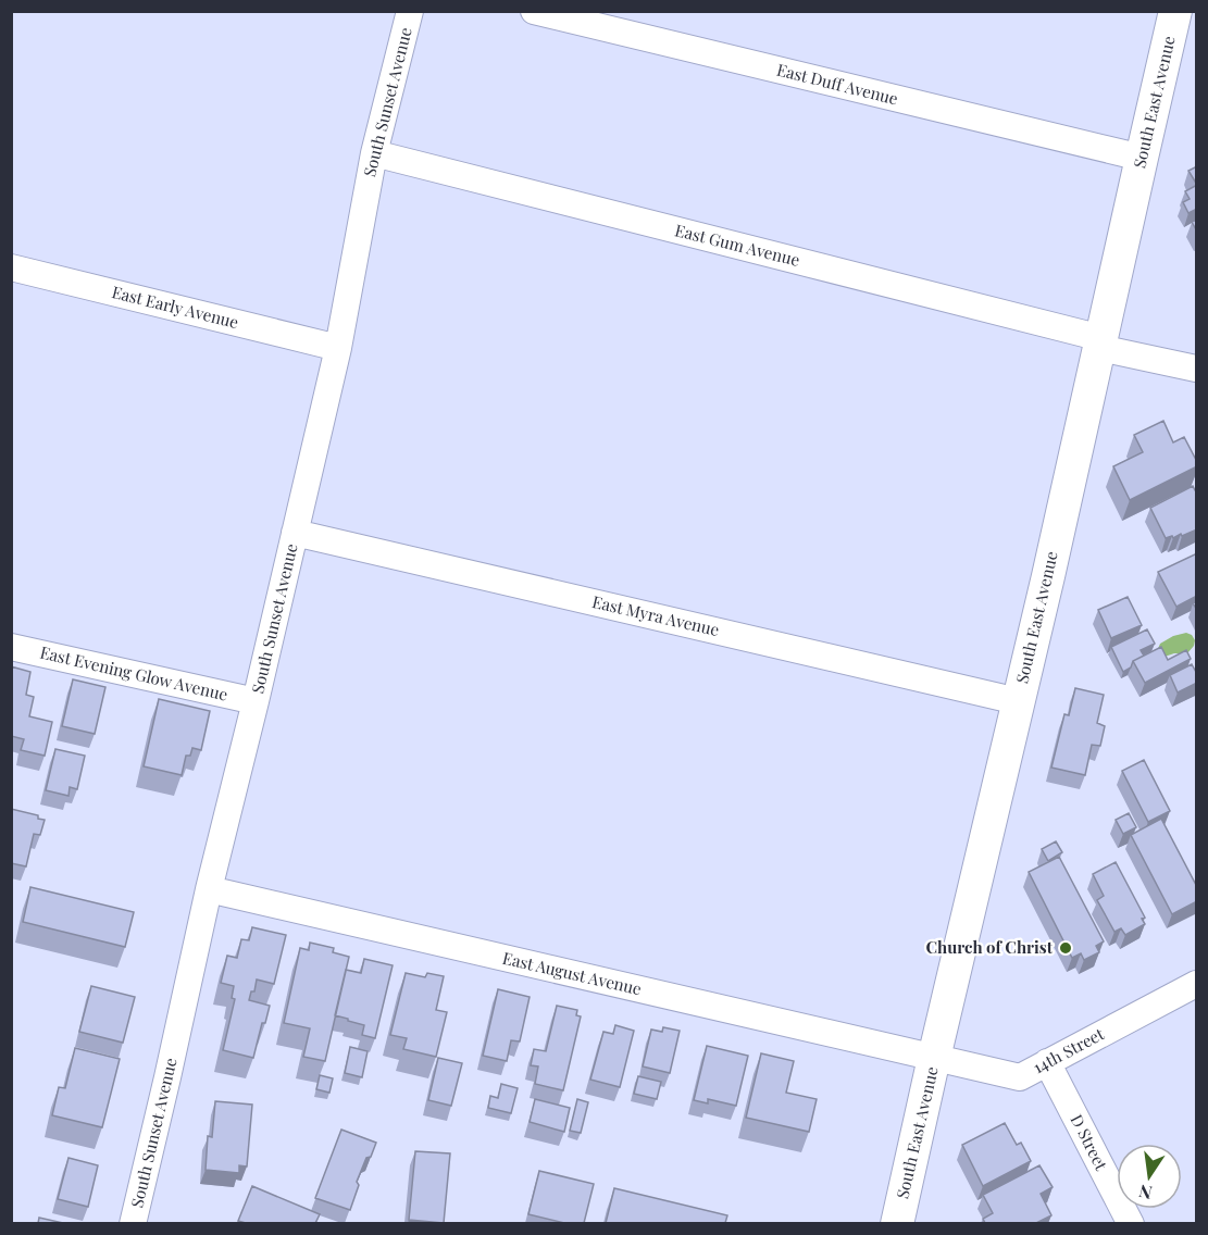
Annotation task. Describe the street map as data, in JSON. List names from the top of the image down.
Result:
{
  "streets": {
    "street": [
      "East Duff Avenue",
      "South Sunset Avenue",
      "South East Avenue",
      "East Gum Avenue",
      "East Early Avenue",
      "East Myra Avenue",
      "East Evening Glow Avenue",
      "East August Avenue",
      "14th Street",
      "D Street"
    ]
  },
  "crossings": [
    ["East Duff Avenue", "South East Avenue"],
    ["South Sunset Avenue", "East Gum Avenue"],
    ["South Sunset Avenue", "East Early Avenue"],
    ["South Sunset Avenue", "East Myra Avenue"],
    ["South Sunset Avenue", "East Evening Glow Avenue"],
    ["South Sunset Avenue", "East August Avenue"],
    ["South East Avenue", "East Gum Avenue"],
    ["South East Avenue", "East Myra Avenue"],
    ["South East Avenue", "East August Avenue"],
    ["South East Avenue", "14th Street"],
    ["East August Avenue", "14th Street"],
    ["14th Street", "D Street"]
  ],
  "places": ["Church of Christ"],
  "north": "bottom"
}
